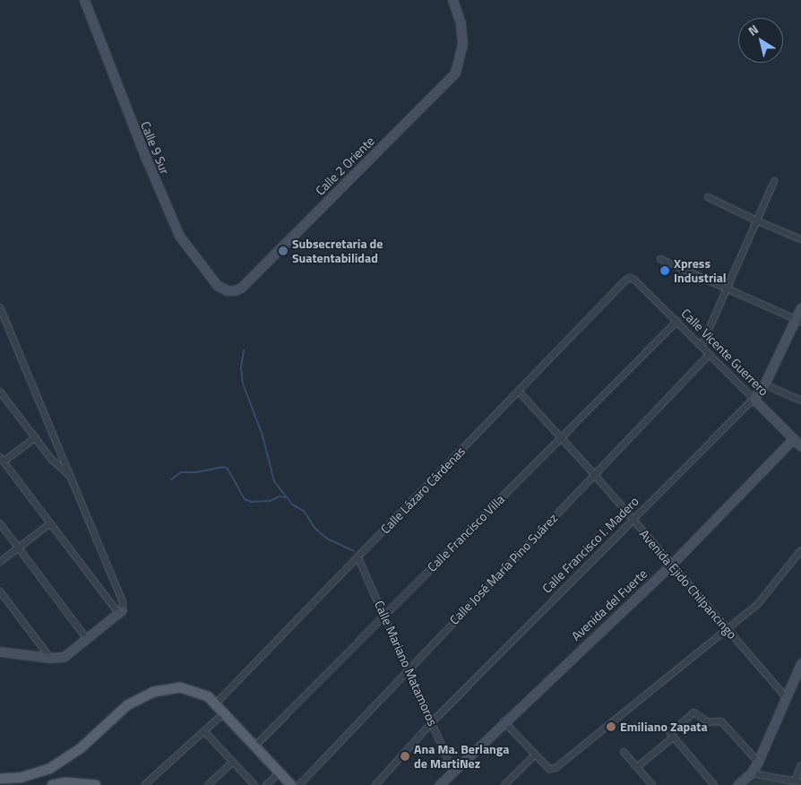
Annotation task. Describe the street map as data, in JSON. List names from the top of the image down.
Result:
{
  "streets": {
    "street": [
      "Calle 9 Sur",
      "Calle 2 Oriente",
      "Calle Vicente Guerrero",
      "Calle Lázaro Cárdenas",
      "Calle Francisco Villa",
      "Calle Francisco I. Madero",
      "Calle José María Pino Suárez",
      "Avenida Ejido Chilpancingo",
      "Avenida del Fuerte",
      "Calle Mariano Matamoros"
    ]
  },
  "crossings": [
    ["Calle 9 Sur", "Calle 2 Oriente"],
    ["Calle Vicente Guerrero", "Calle Lázaro Cárdenas"],
    ["Calle Vicente Guerrero", "Calle Francisco Villa"],
    ["Calle Vicente Guerrero", "Calle Francisco I. Madero"],
    ["Calle Vicente Guerrero", "Calle José María Pino Suárez"],
    ["Calle Vicente Guerrero", "Avenida del Fuerte"],
    ["Calle Lázaro Cárdenas", "Avenida Ejido Chilpancingo"],
    ["Calle Lázaro Cárdenas", "Calle Mariano Matamoros"],
    ["Calle Francisco Villa", "Avenida Ejido Chilpancingo"],
    ["Calle Francisco Villa", "Calle Mariano Matamoros"],
    ["Calle Francisco I. Madero", "Avenida Ejido Chilpancingo"],
    ["Calle Francisco I. Madero", "Calle Mariano Matamoros"],
    ["Calle José María Pino Suárez", "Avenida Ejido Chilpancingo"],
    ["Calle José María Pino Suárez", "Calle Mariano Matamoros"],
    ["Avenida Ejido Chilpancingo", "Avenida del Fuerte"],
    ["Avenida del Fuerte", "Calle Mariano Matamoros"]
  ],
  "places": [
    "Subsecretaria de Suatentabilidad",
    "Xpress Industrial",
    "Emiliano Zapata",
    "Ana Ma. Berlanga de MartiNez"
  ],
  "north": "top left"
}
